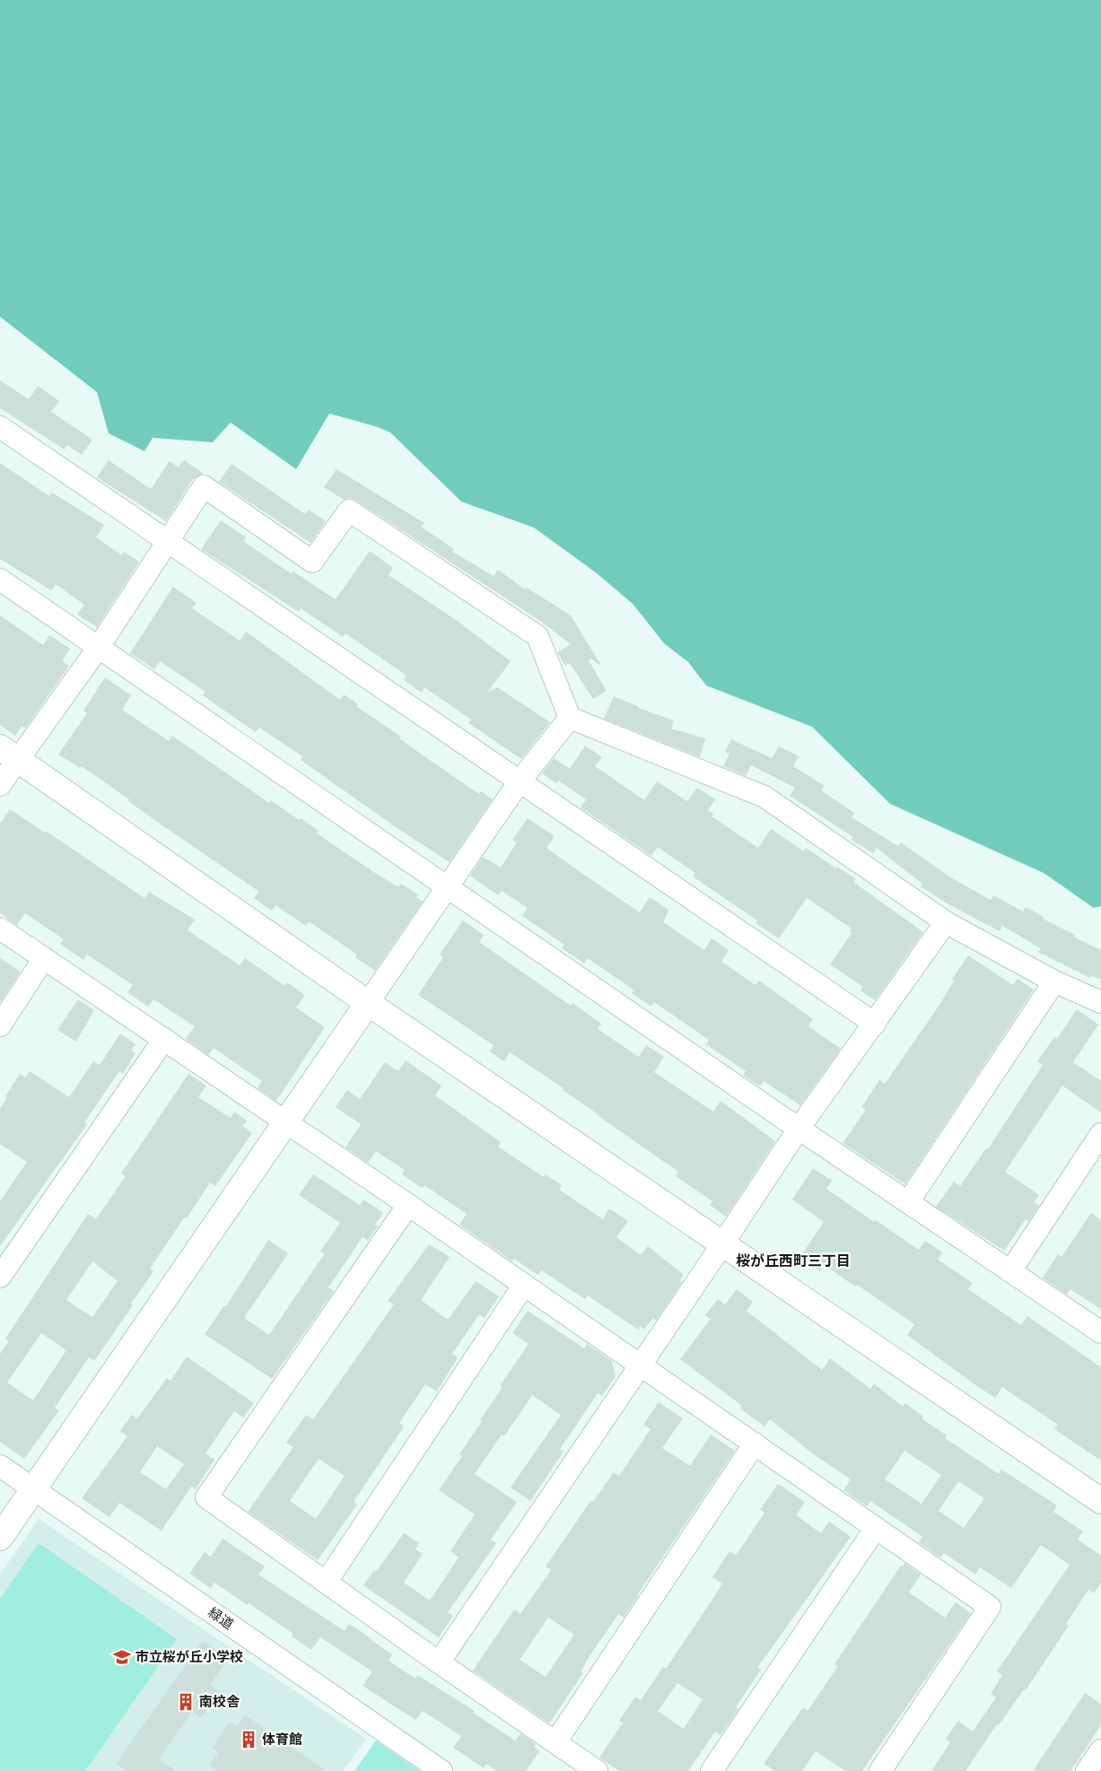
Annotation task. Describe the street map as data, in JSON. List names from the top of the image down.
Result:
{
  "streets": {
    "street": ["緑道"]
  },
  "districts": ["桜が丘西町三丁目"],
  "places": {
    "school or university": ["市立桜が丘小学校"],
    "building": ["南校舎", "体育館"]
  }
}
